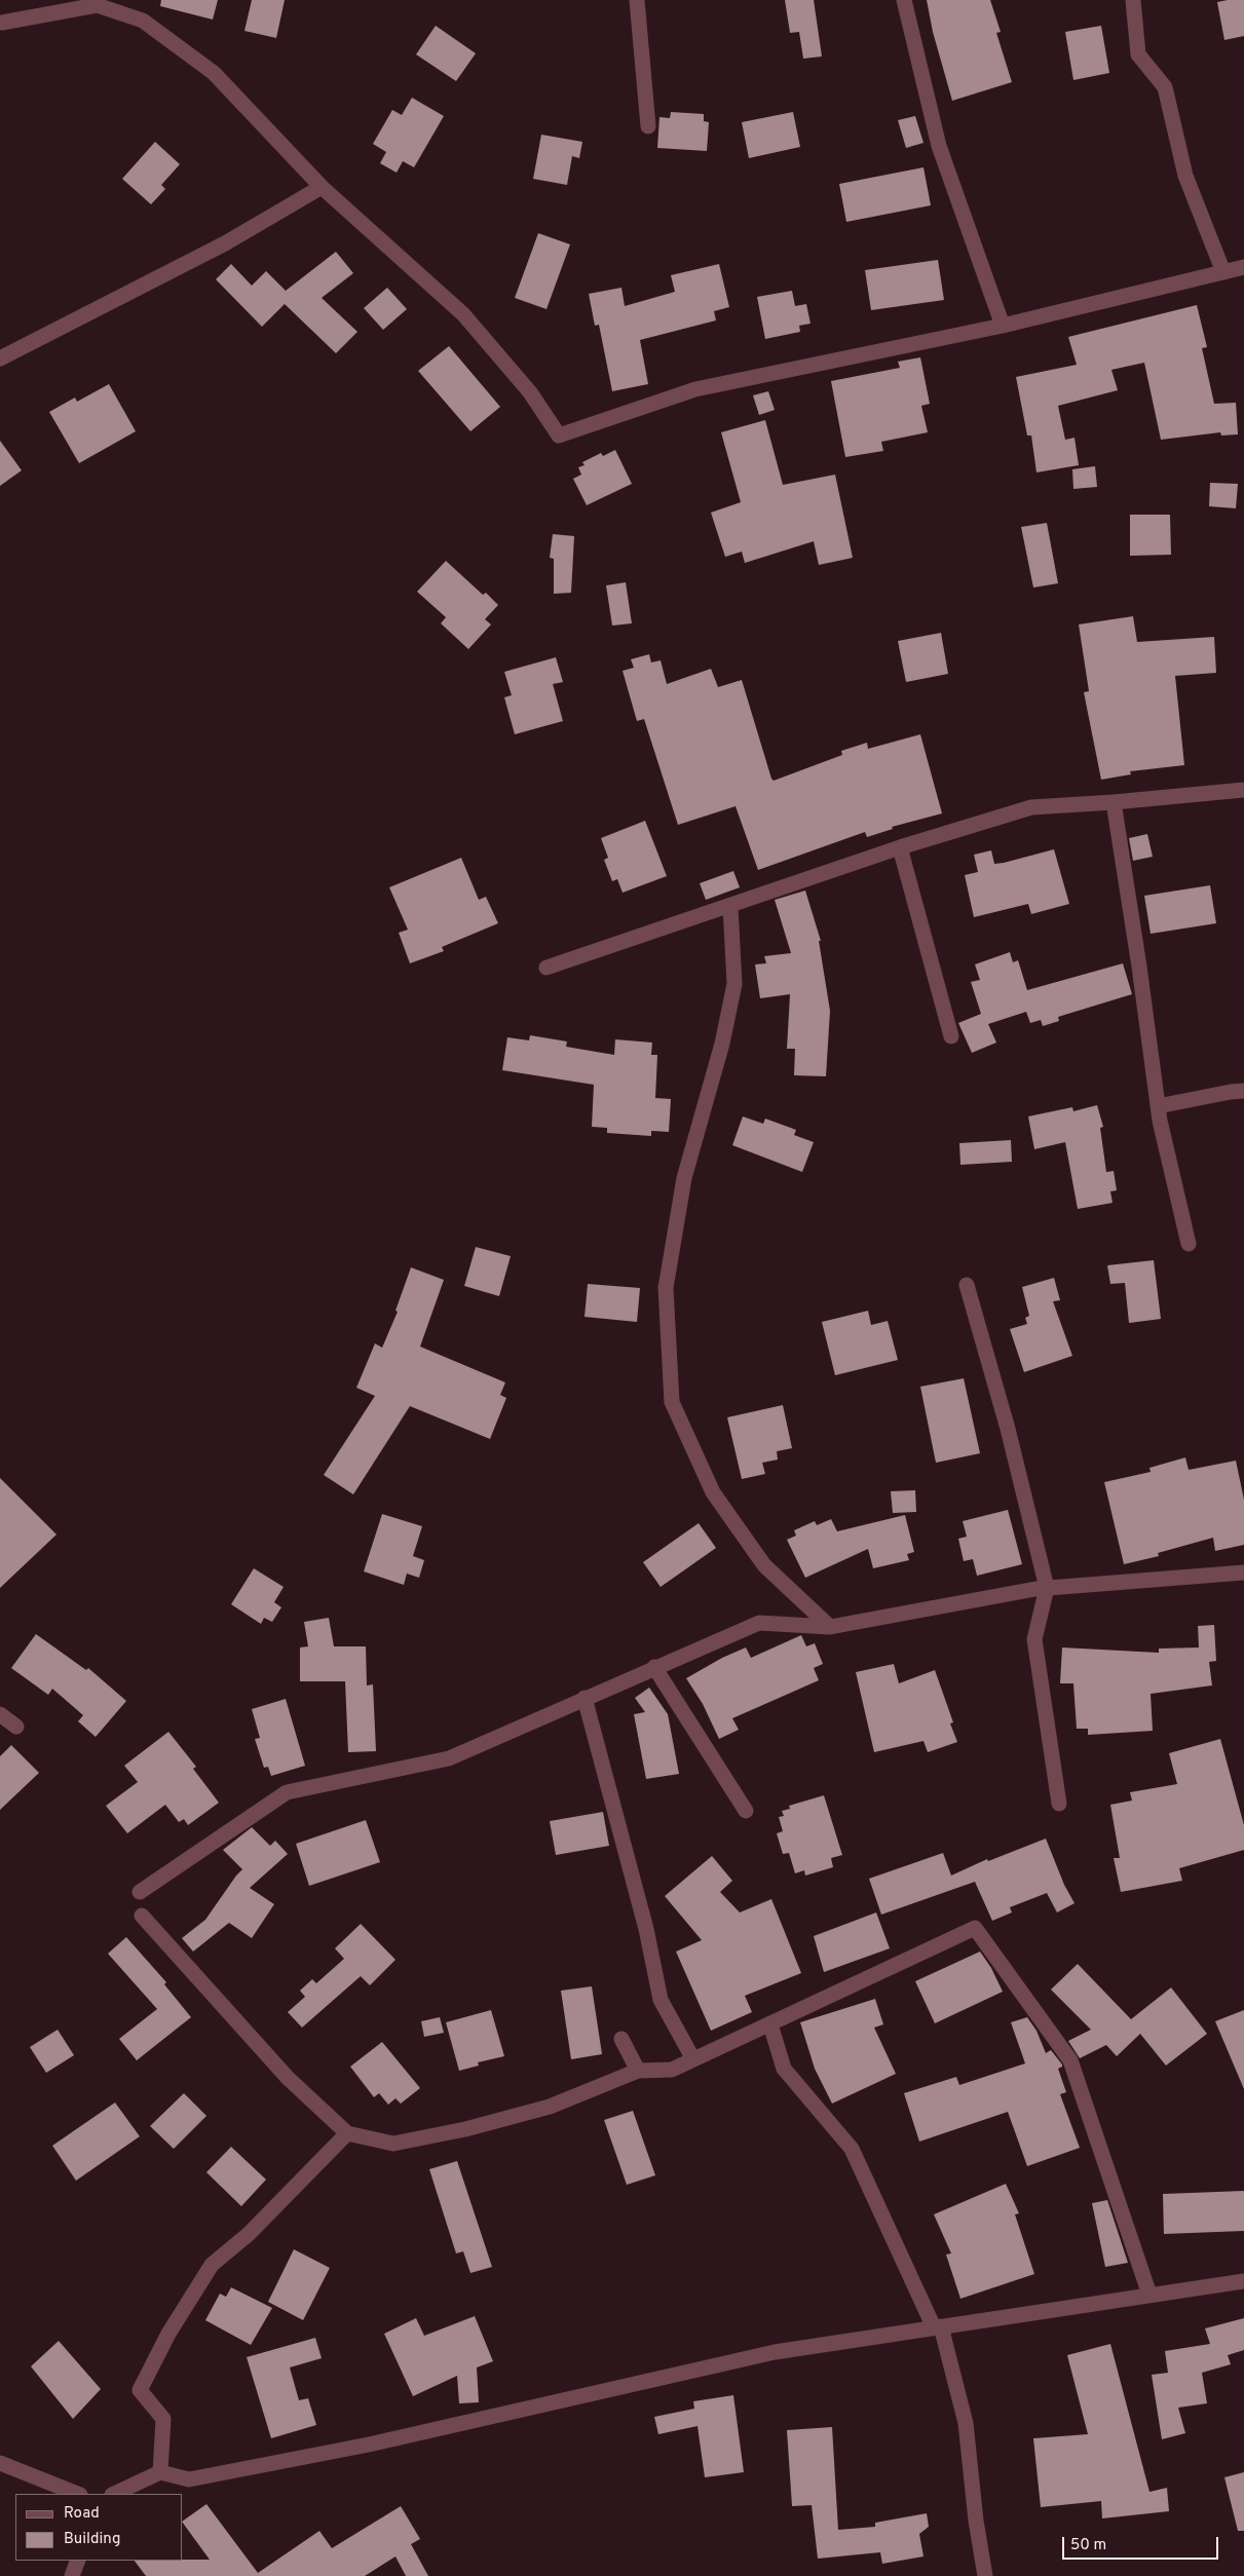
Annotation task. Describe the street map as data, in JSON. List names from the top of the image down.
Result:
{
  "legend": ["Road", "Building"],
  "scale_bar": "50 m"
}
